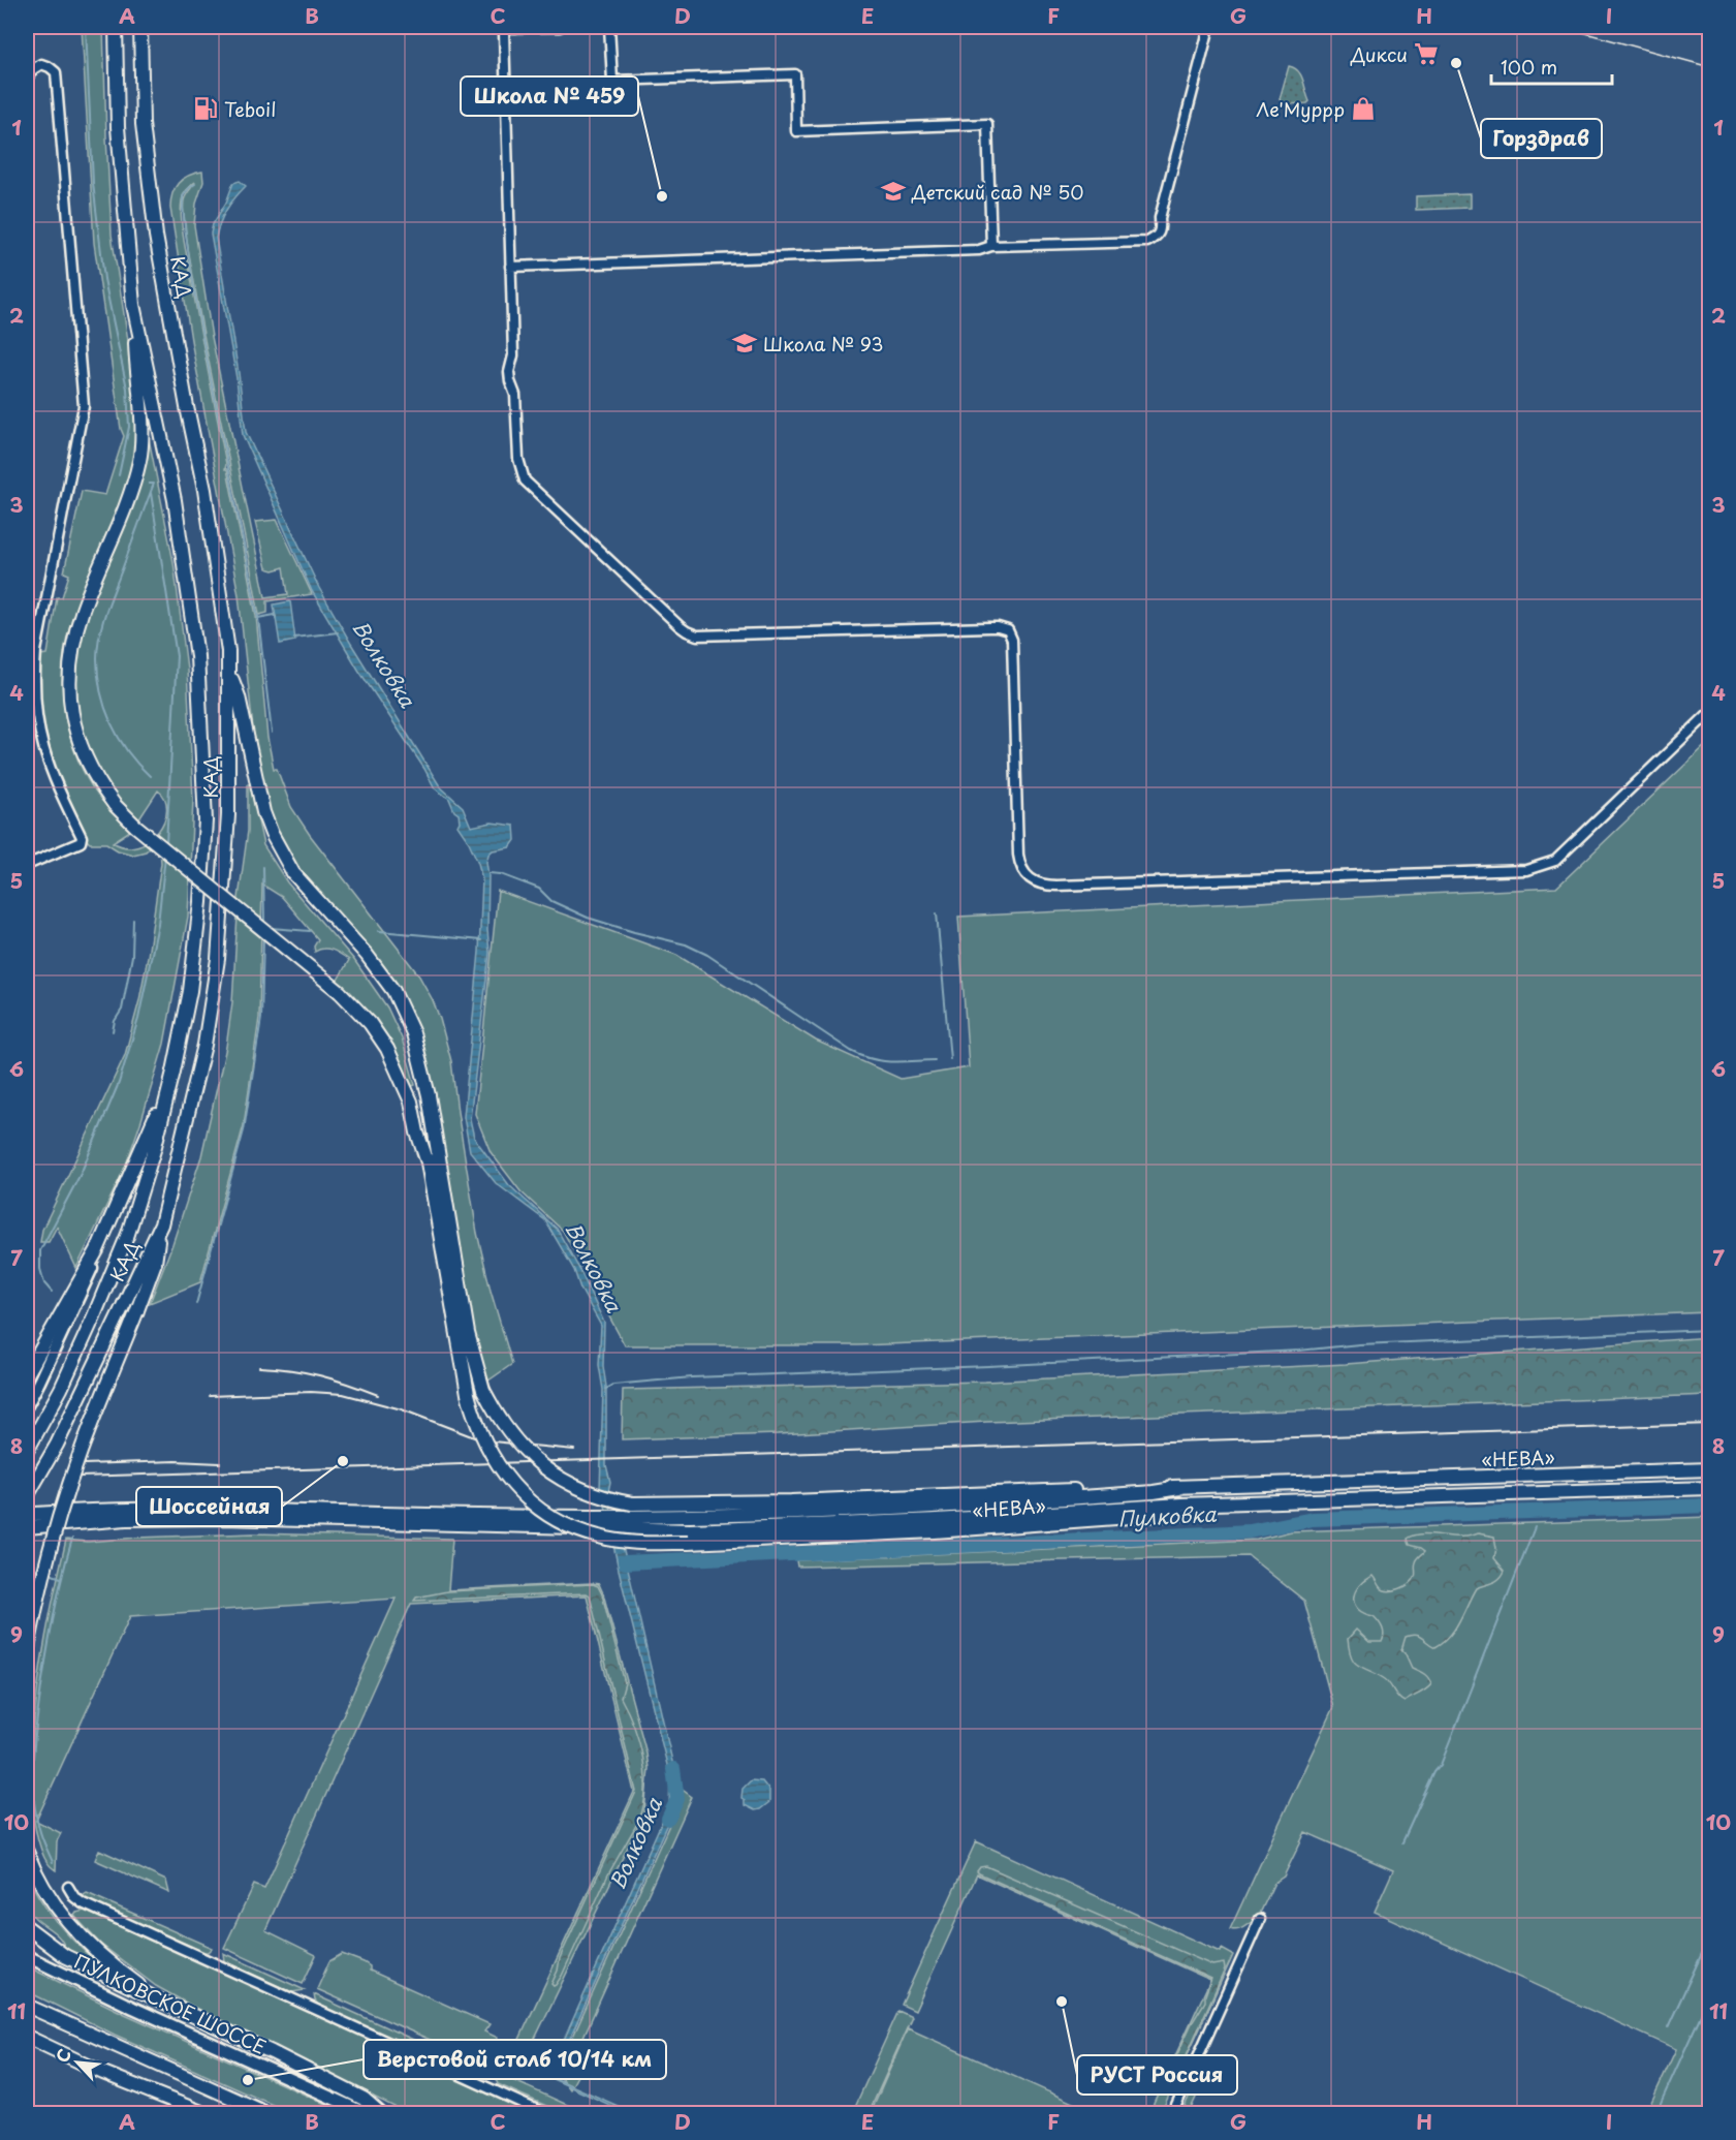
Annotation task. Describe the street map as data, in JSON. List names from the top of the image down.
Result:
{
  "streets": {
    "highway": ["КАД", "«НЕВА»"],
    "main road": ["ПУЛКОВСКОЕ ШОССЕ"]
  },
  "water": ["Волковка", "Пулковка"],
  "places": {
    "supermarket": ["Дикси"],
    "other": [
      "Горздрав",
      "Школа № 459",
      "Шоссейная",
      "РУСТ Россия",
      "Верстовой столб 10/14 км"
    ],
    "fuel station": ["Teboil"],
    "shop": ["Ле'Муррр"],
    "school or university": ["Детский сад № 50", "Школа № 93"]
  },
  "scale_bar": "100 m",
  "north": "top left",
  "grid": {
    "columns": [
      "A",
      "B",
      "C",
      "D",
      "E",
      "F",
      "G",
      "H",
      "I"
    ],
    "rows": [
      "1",
      "2",
      "3",
      "4",
      "5",
      "6",
      "7",
      "8",
      "9",
      "10",
      "11"
    ]
  }
}
